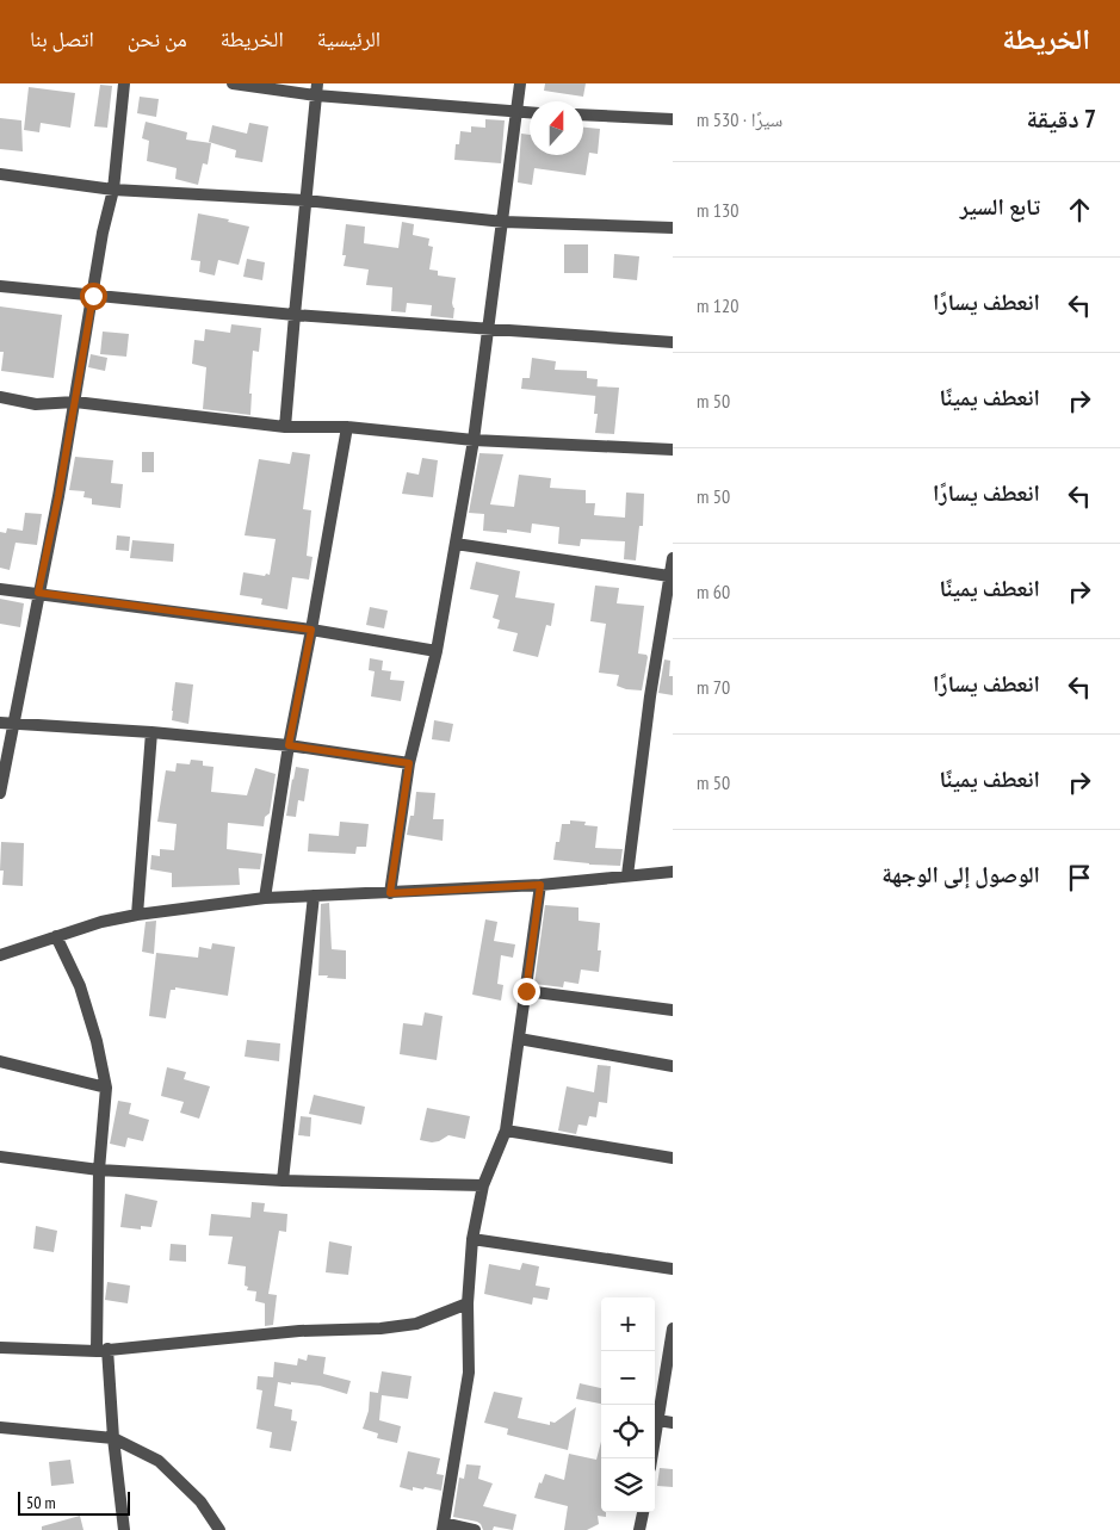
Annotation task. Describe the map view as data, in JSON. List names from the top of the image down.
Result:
{
  "scale_bar": "50 m",
  "north": "top",
  "page": {
    "header": "الخريطة",
    "nav": [
      "الرئيسية",
      "الخريطة",
      "من نحن",
      "اتصل بنا"
    ],
    "heading": ["7 دقيقة", "سيرًا · 530 m"],
    "list": [
      ["تابع السير", "130 m"],
      ["انعطف يسارًا", "120 m"],
      ["انعطف يمينًا", "50 m"],
      ["انعطف يسارًا", "50 m"],
      ["انعطف يمينًا", "60 m"],
      ["انعطف يسارًا", "70 m"],
      ["انعطف يمينًا", "50 m"],
      "الوصول إلى الوجهة"
    ],
    "map_buttons": ["+", "−"],
    "scale": "50 m"
  }
}
